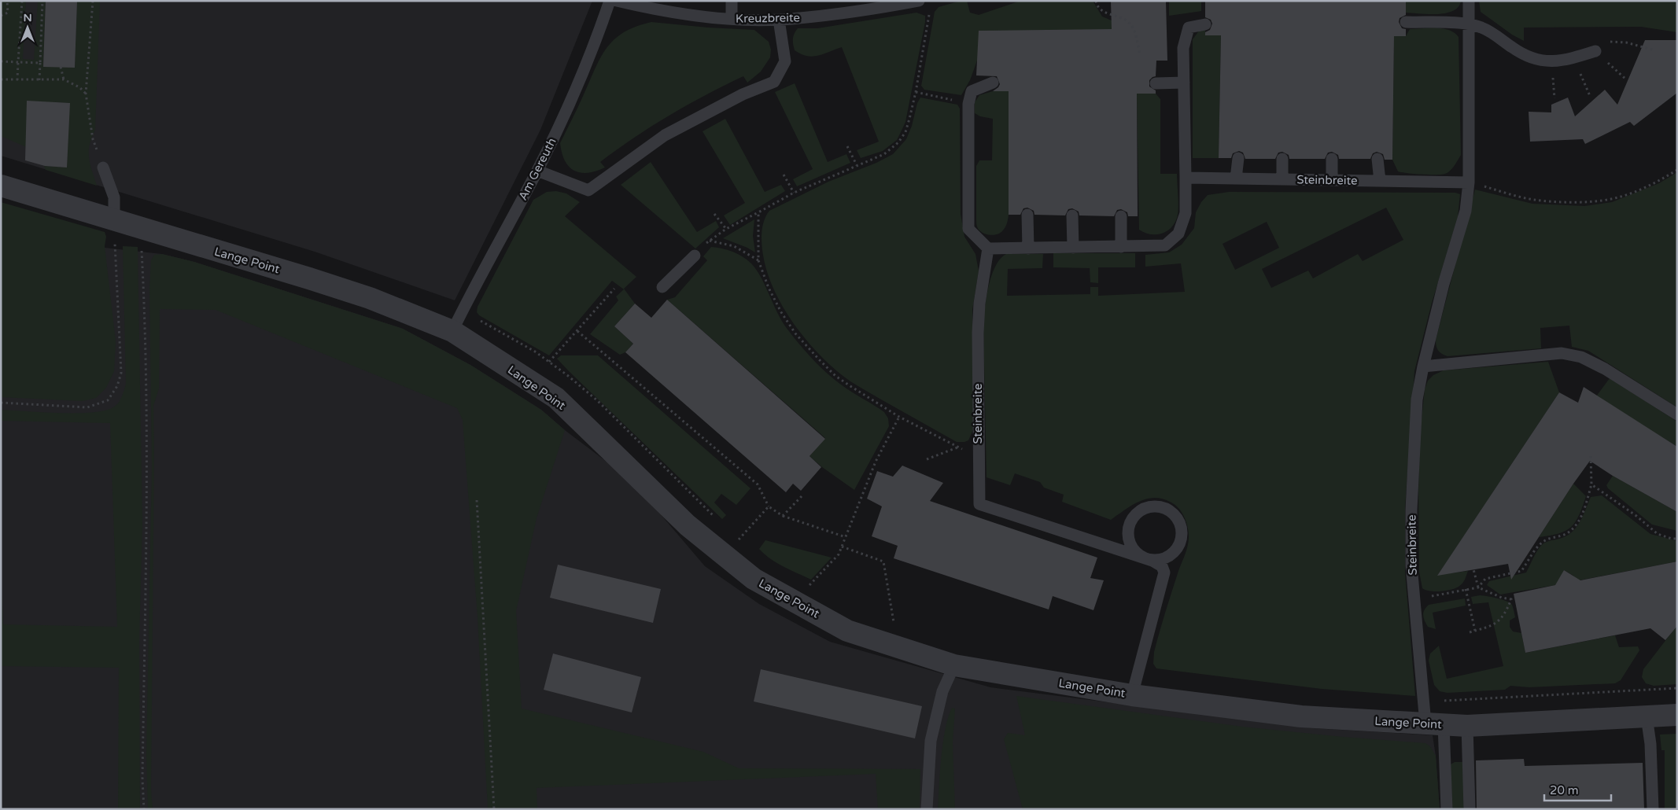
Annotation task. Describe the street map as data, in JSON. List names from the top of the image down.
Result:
{
  "streets": {
    "street": ["Lange Point"],
    "lane": ["Kreuzbreite", "Am Gereuth", "Steinbreite"]
  },
  "crossings": [
    ["Am Gereuth", "Lange Point"],
    ["Steinbreite", "Lange Point"]
  ],
  "scale_bar": "20 m",
  "north": "top"
}
